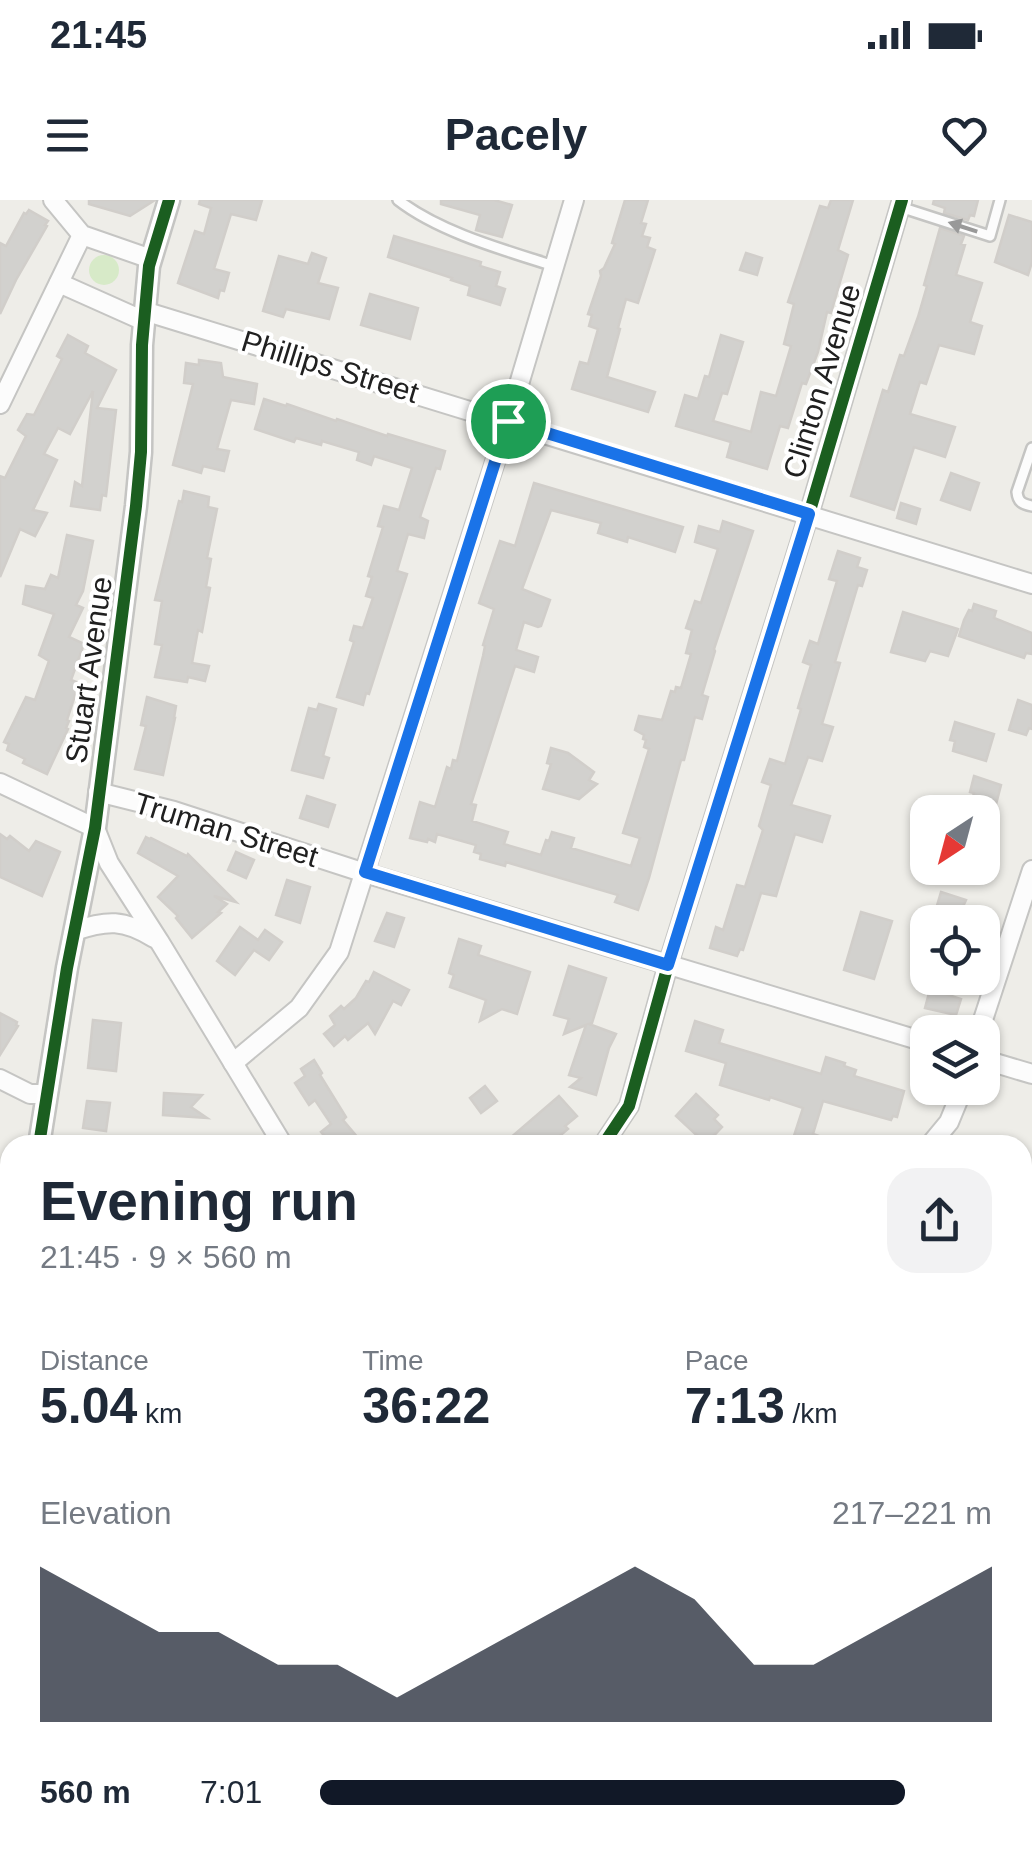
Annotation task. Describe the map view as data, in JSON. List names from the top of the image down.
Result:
{
  "streets": {
    "street": [
      "Phillips Street",
      "Clinton Avenue",
      "Stuart Avenue",
      "Truman Street"
    ]
  },
  "crossings": [
    ["Phillips Street", "Clinton Avenue"],
    ["Phillips Street", "Stuart Avenue"],
    ["Clinton Avenue", "Truman Street"],
    ["Stuart Avenue", "Truman Street"]
  ],
  "north": "bottom left",
  "page": {
    "status": "21:45",
    "header": "Pacely",
    "heading": ["Evening run", "21:45 · 9 × 560 m"],
    "stats": [
      ["Distance", "5.04 km"],
      ["Time", "36:22"],
      ["Pace", "7:13 /km"]
    ],
    "chart": ["Elevation", "217–221 m"],
    "list": [
      {
        "name": "560 m",
        "note": "7:01"
      }
    ]
  }
}
